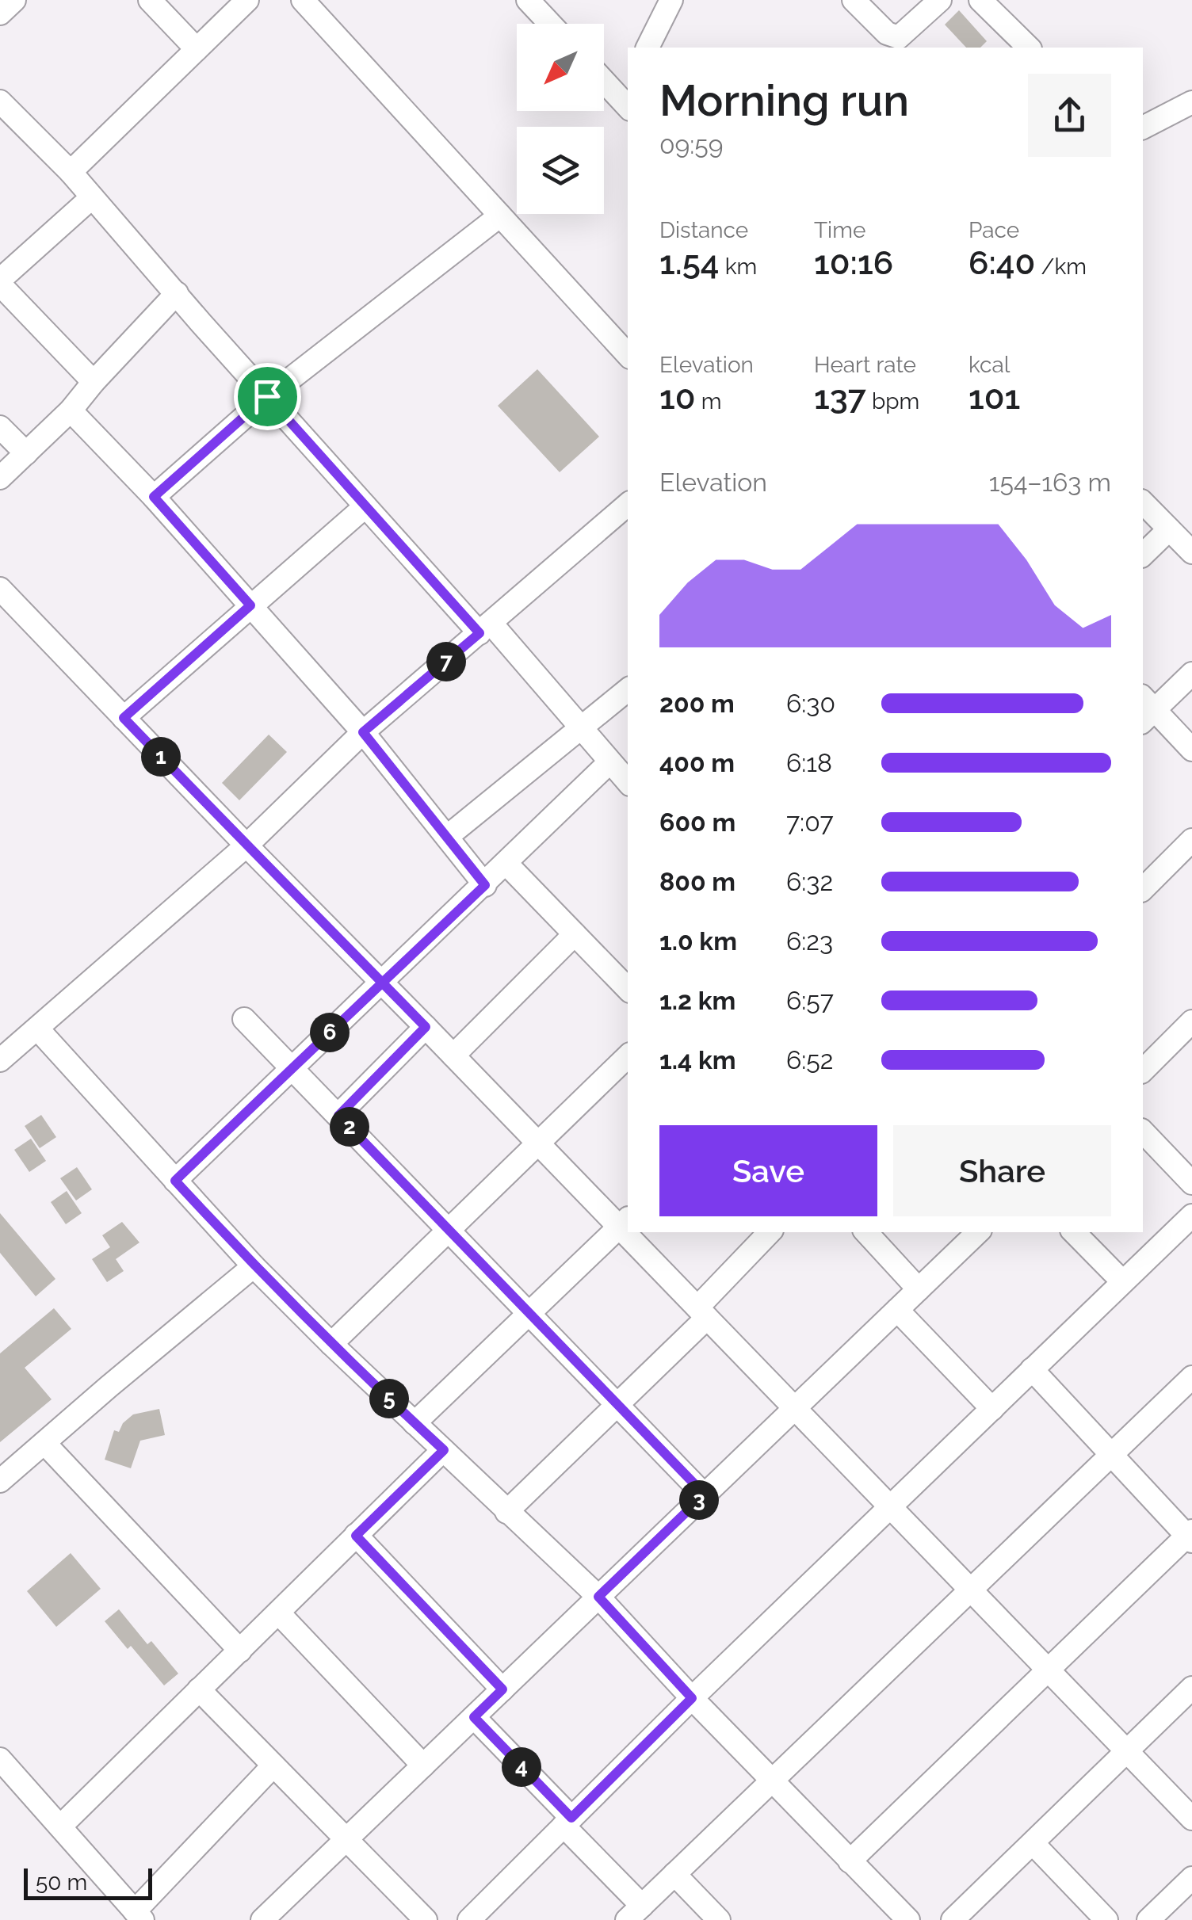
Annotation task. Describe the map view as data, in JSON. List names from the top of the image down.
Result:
{
  "scale_bar": "50 m",
  "north": "bottom left",
  "page": {
    "heading": ["Morning run", "09:59"],
    "stats": [
      ["Distance", "1.54 km"],
      ["Time", "10:16"],
      ["Pace", "6:40 /km"],
      ["Elevation", "10 m"],
      ["Heart rate", "137 bpm"],
      ["kcal", "101"]
    ],
    "chart": ["Elevation", "154–163 m"],
    "pins": [
      "7",
      "1",
      "6",
      "2",
      "5",
      "3",
      "4"
    ],
    "list": [
      {
        "name": "200 m",
        "note": "6:30"
      },
      {
        "name": "400 m",
        "note": "6:18"
      },
      {
        "name": "600 m",
        "note": "7:07"
      },
      {
        "name": "800 m",
        "note": "6:32"
      },
      {
        "name": "1.0 km",
        "note": "6:23"
      },
      {
        "name": "1.2 km",
        "note": "6:57"
      },
      {
        "name": "1.4 km",
        "note": "6:52"
      }
    ],
    "buttons": ["Save", "Share"],
    "scale": "50 m"
  }
}
